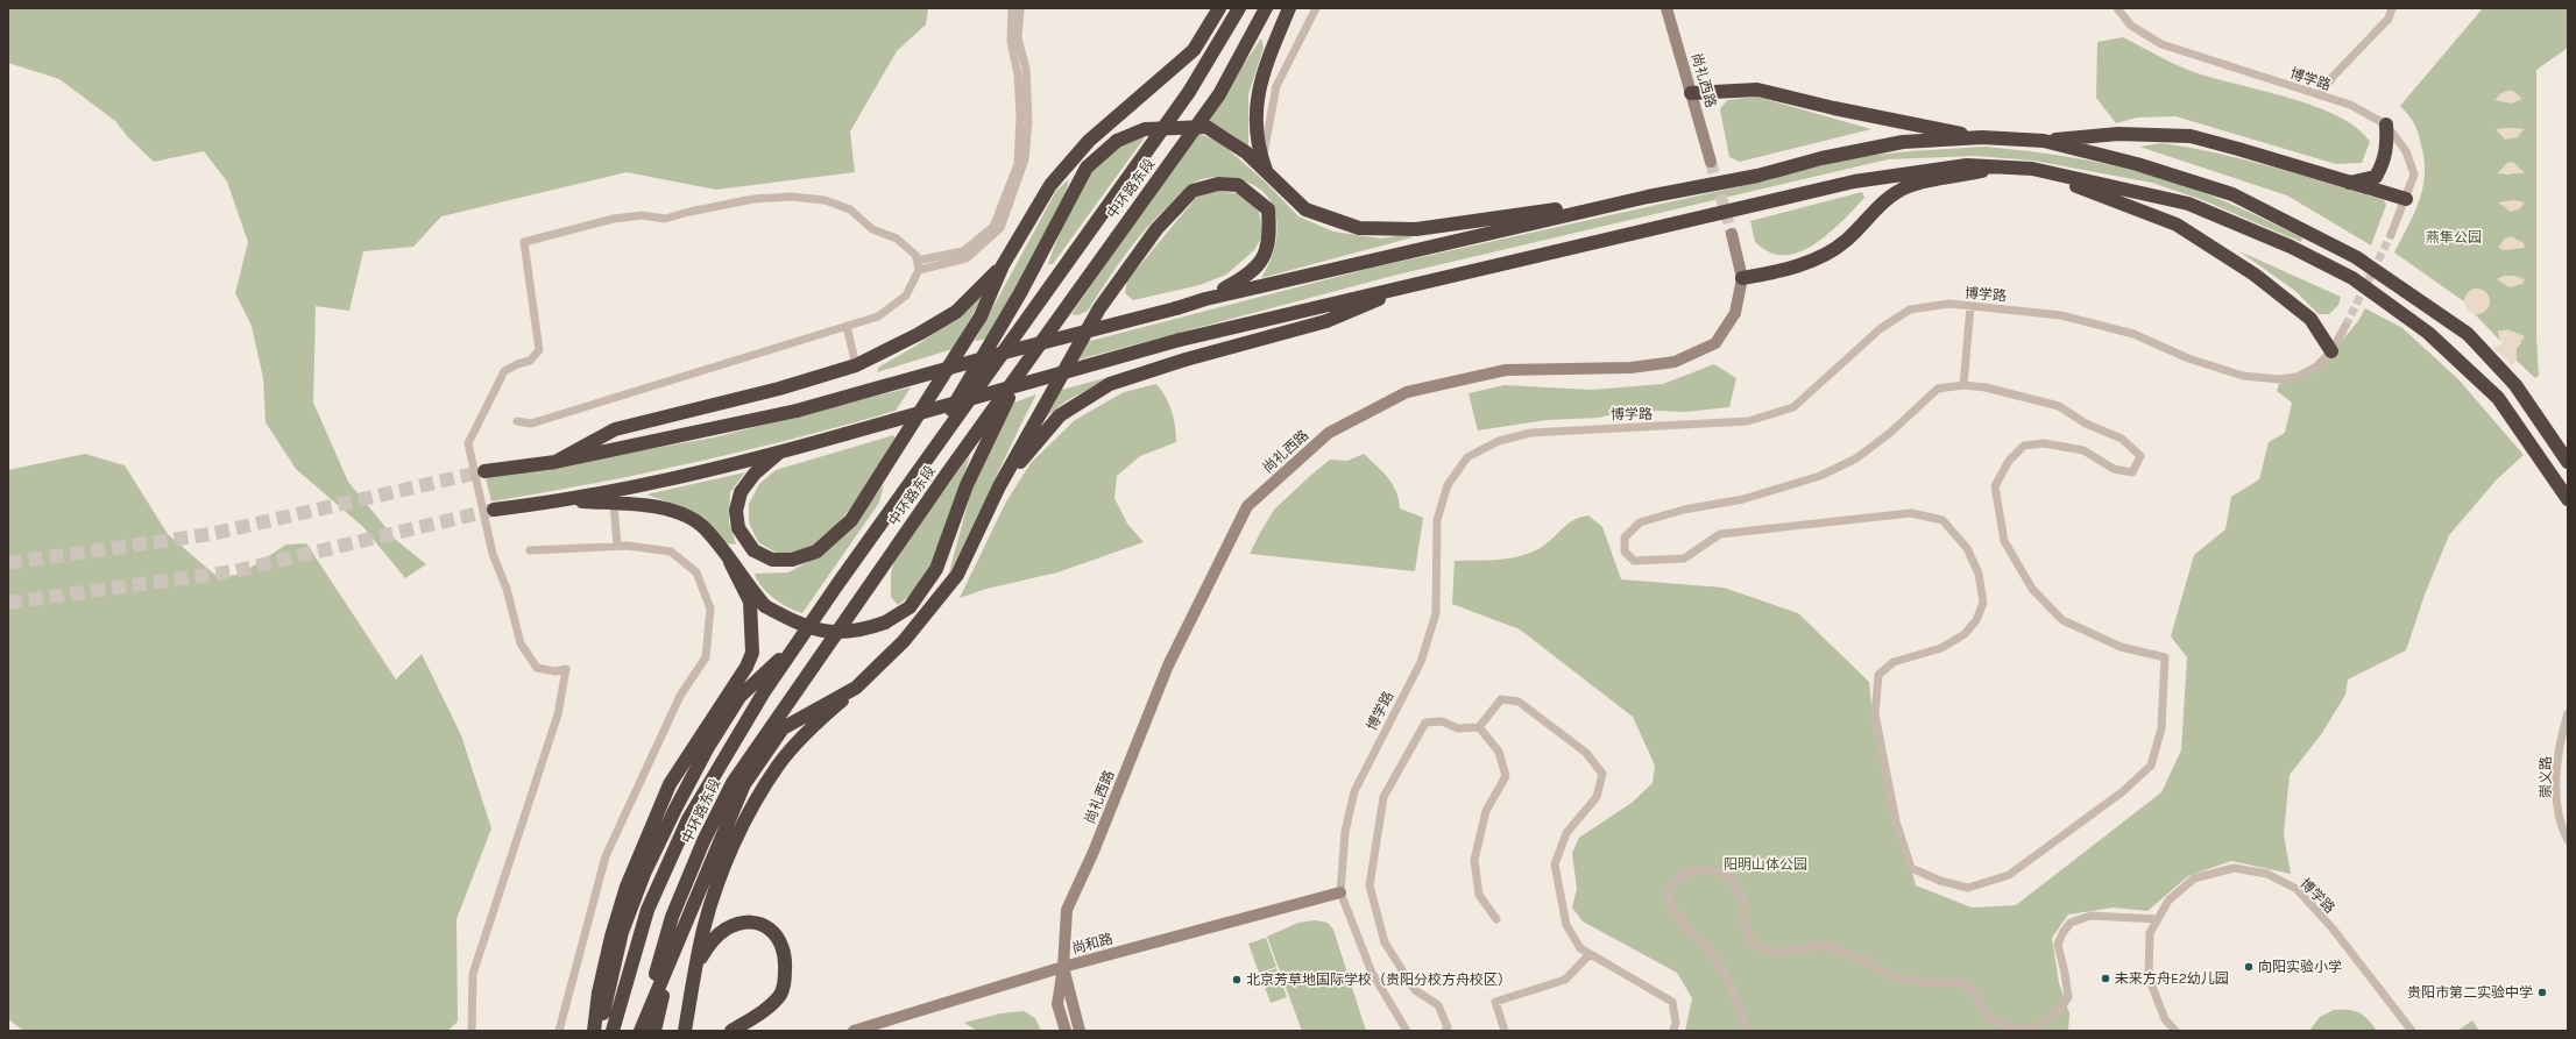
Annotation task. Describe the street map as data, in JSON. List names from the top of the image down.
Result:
{
  "streets": {
    "highway": ["中环路东段"],
    "street": [
      "博学路",
      "尚礼西路",
      "崇义路",
      "尚和路"
    ]
  },
  "crossings": [
    ["博学路", "尚和路"],
    ["尚礼西路", "尚和路"]
  ],
  "parks": ["燕隼公园", "阳明山体公园"],
  "places": [
    "向阳实验小学",
    "未来方舟E2幼儿园",
    "北京芳草地国际学校（贵阳分校方舟校区）",
    "贵阳市第二实验中学"
  ]
}
